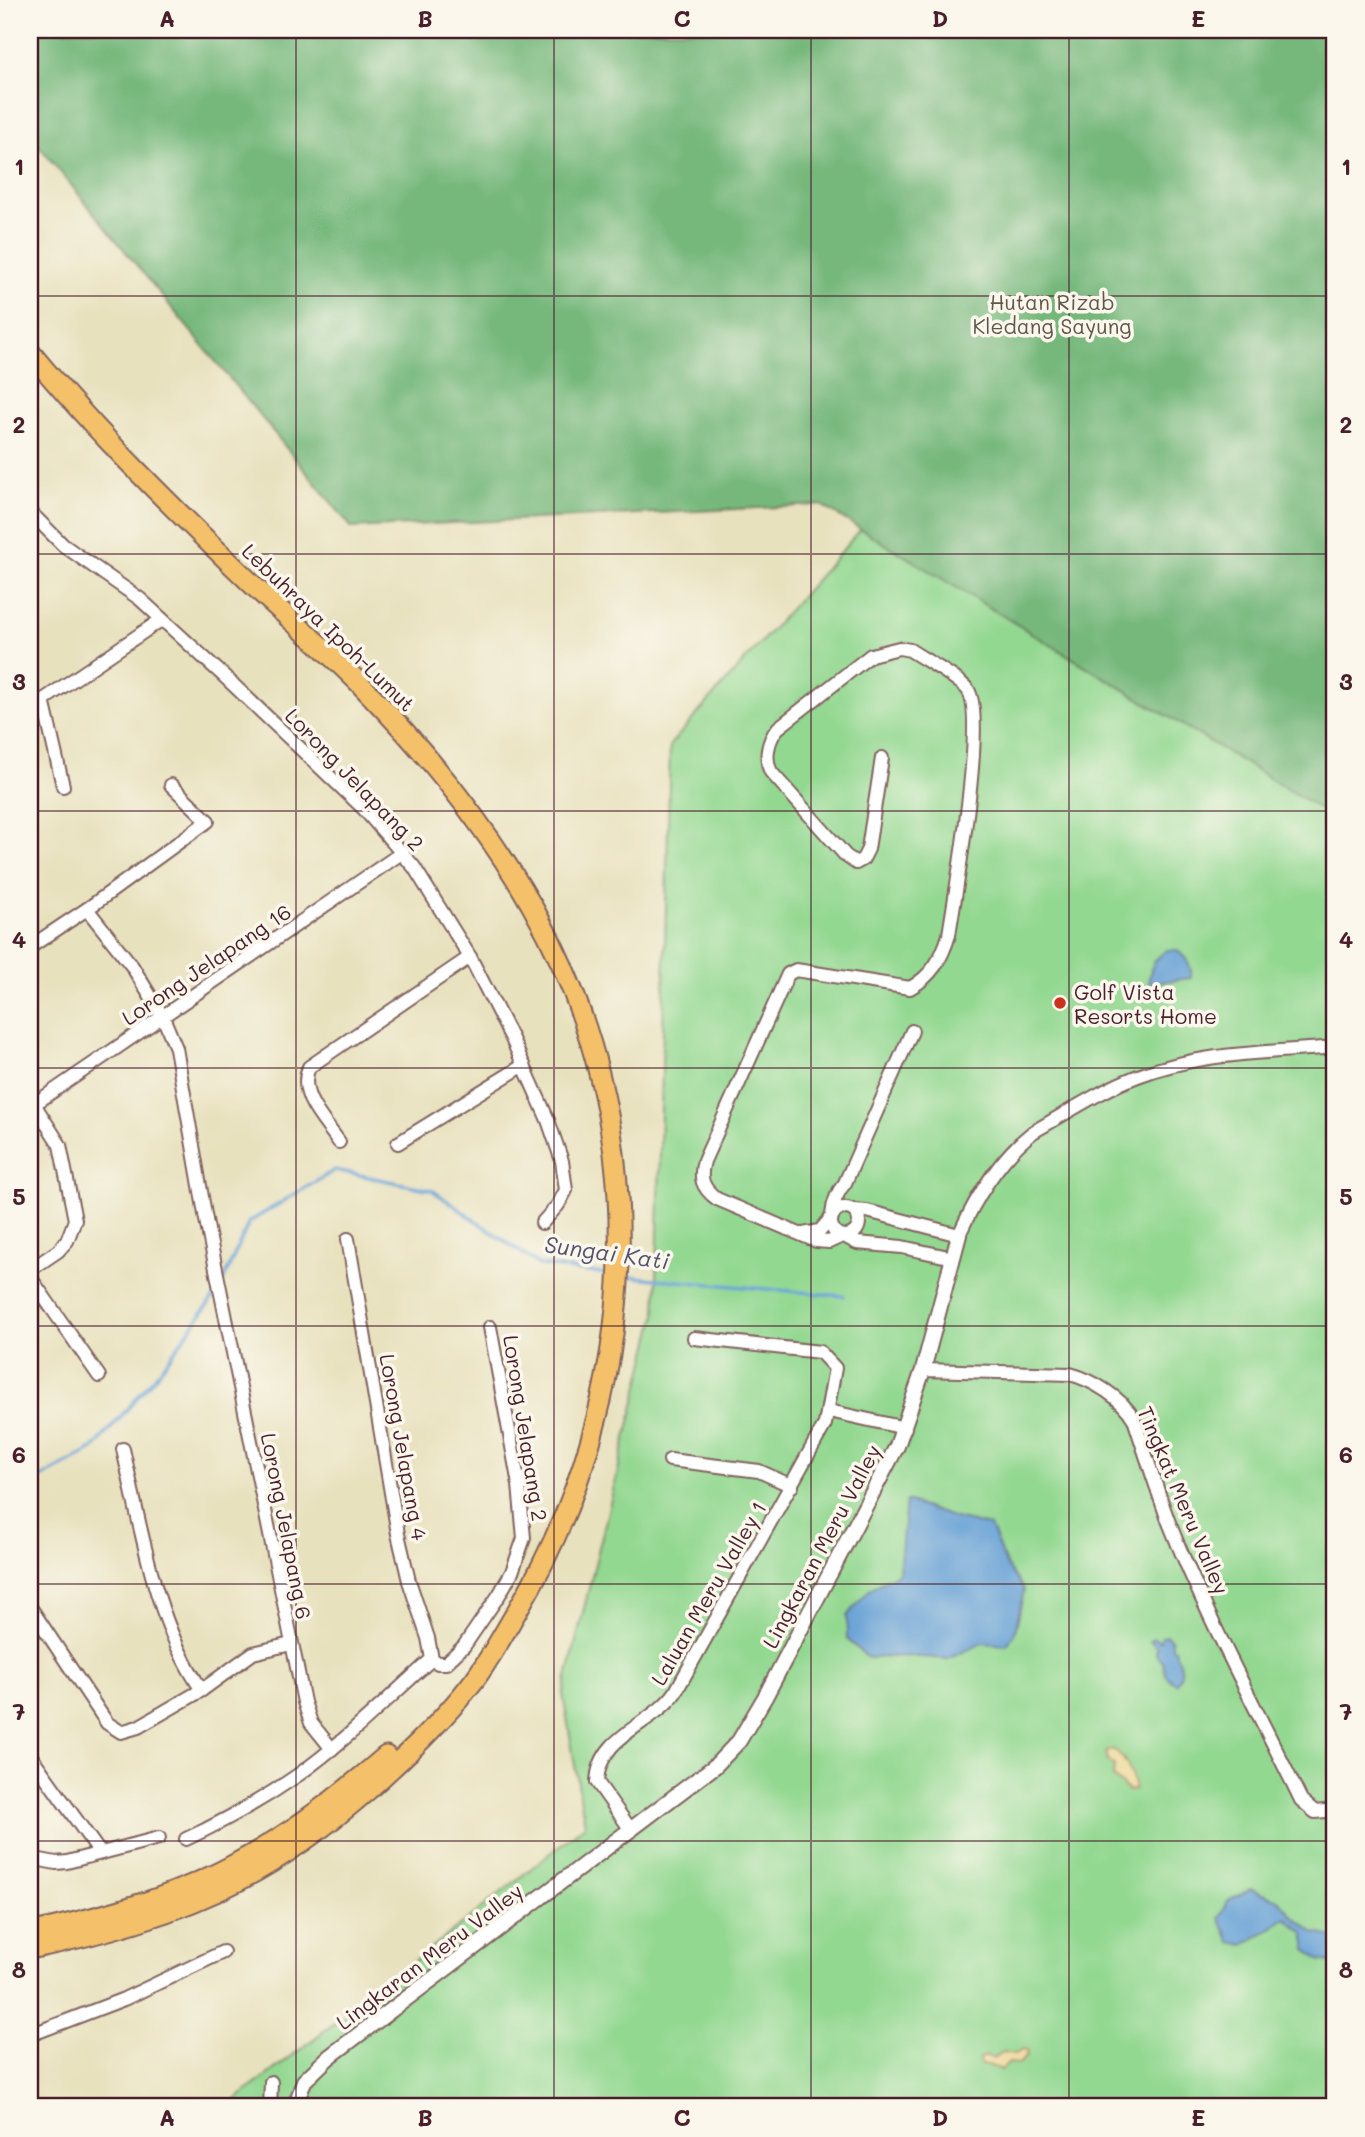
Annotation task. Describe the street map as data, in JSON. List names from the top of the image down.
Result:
{
  "streets": {
    "highway": ["Lebuhraya Ipoh-Lumut"],
    "street": [
      "Lorong Jelapang 2",
      "Lorong Jelapang 16",
      "Lorong Jelapang 4",
      "Tingkat Meru Valley",
      "Lorong Jelapang 6",
      "Lingkaran Meru Valley",
      "Laluan Meru Valley 1"
    ]
  },
  "crossings": [
    ["Lorong Jelapang 2", "Lorong Jelapang 16"],
    ["Lorong Jelapang 2", "Lorong Jelapang 4"],
    ["Lorong Jelapang 16", "Lorong Jelapang 6"],
    ["Tingkat Meru Valley", "Lingkaran Meru Valley"],
    ["Lingkaran Meru Valley", "Laluan Meru Valley 1"]
  ],
  "water": ["Sungai Kati"],
  "parks": ["Hutan Rizab Kledang Sayung"],
  "places": ["Golf Vista Resorts Home"],
  "grid": {
    "columns": [
      "A",
      "B",
      "C",
      "D",
      "E"
    ],
    "rows": [
      "1",
      "2",
      "3",
      "4",
      "5",
      "6",
      "7",
      "8"
    ]
  }
}
